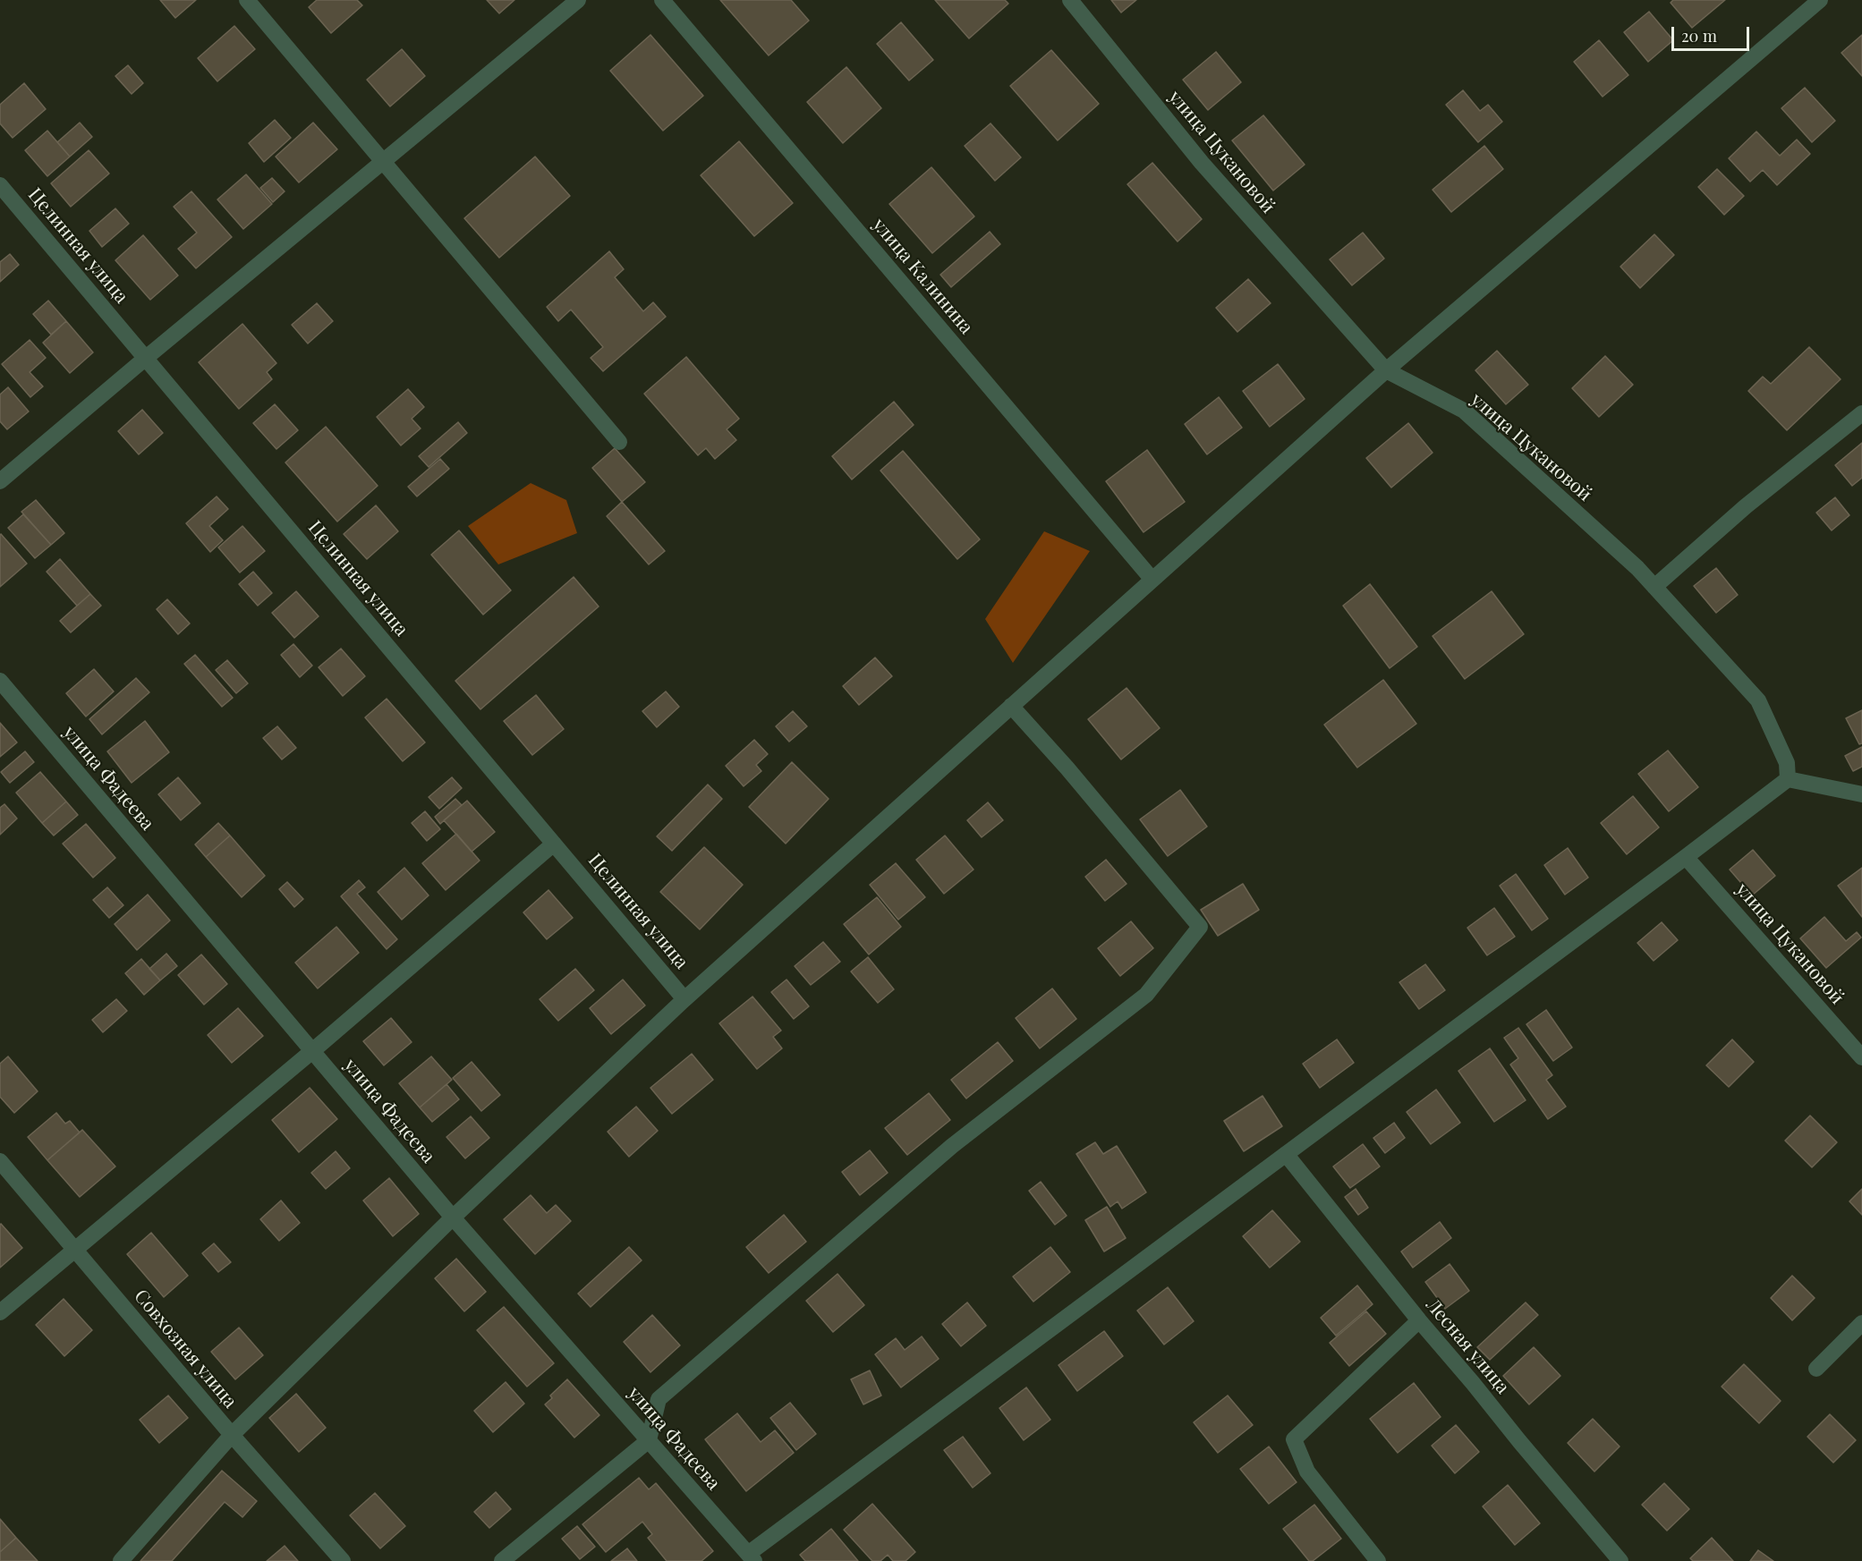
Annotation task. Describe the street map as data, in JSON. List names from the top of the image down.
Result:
{
  "streets": {
    "street": [
      "улица Цукановой",
      "Целинная улица",
      "улица Калинина",
      "улица Фадеева",
      "Лесная улица",
      "Совхозная улица"
    ]
  },
  "scale_bar": "20 m"
}
